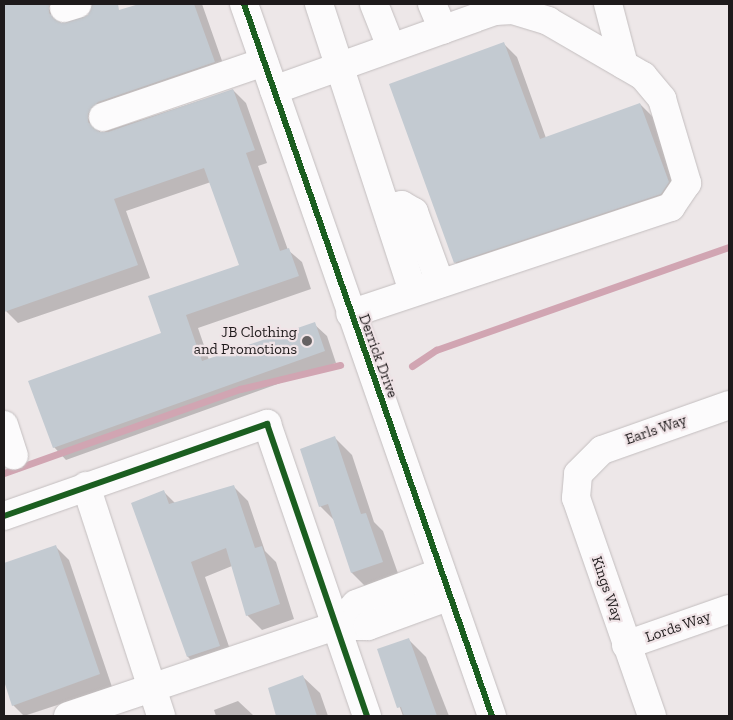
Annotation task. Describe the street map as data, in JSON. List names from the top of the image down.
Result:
{
  "streets": {
    "street": [
      "Derrick Drive",
      "Earls Way",
      "Kings Way",
      "Lords Way"
    ]
  },
  "crossings": [
    ["Earls Way", "Kings Way"],
    ["Kings Way", "Lords Way"]
  ],
  "places": ["JB Clothing and Promotions"]
}
